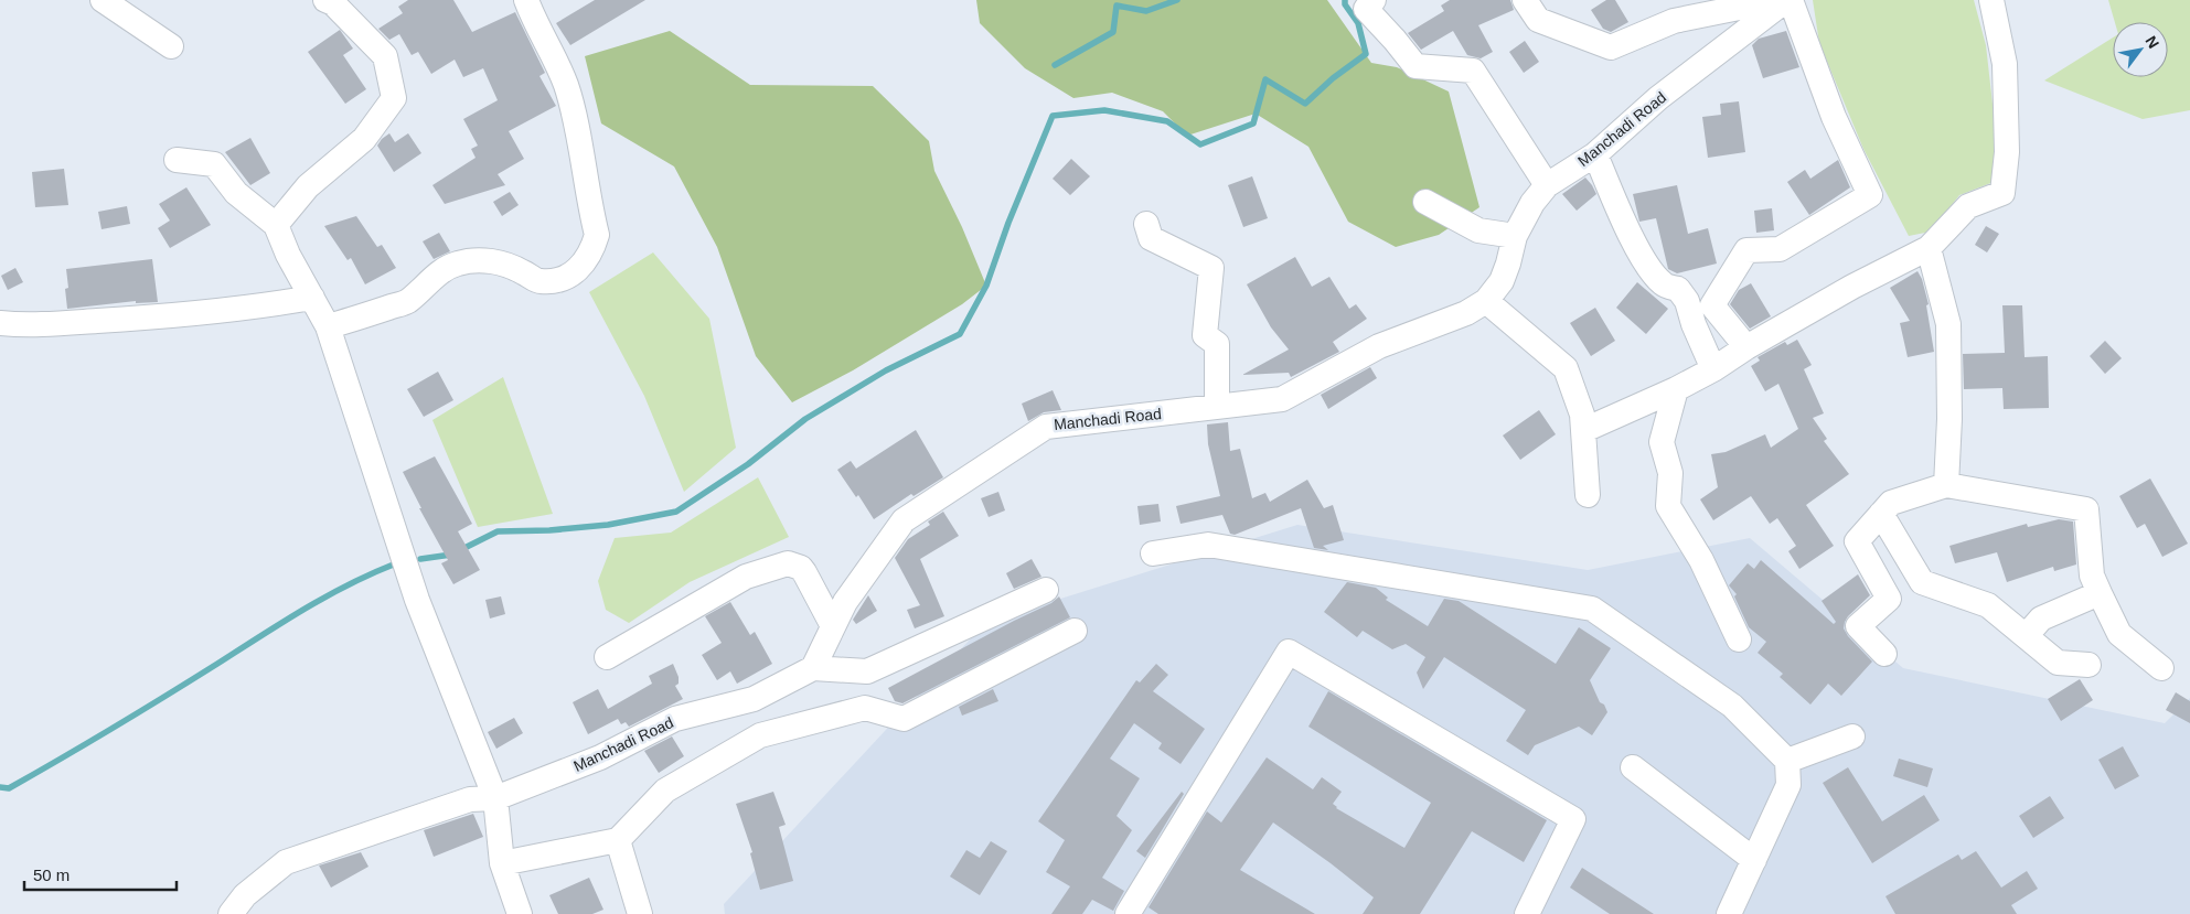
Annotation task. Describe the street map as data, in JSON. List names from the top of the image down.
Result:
{
  "streets": {
    "street": ["Manchadi Road"]
  },
  "scale_bar": "50 m",
  "north": "top right"
}
